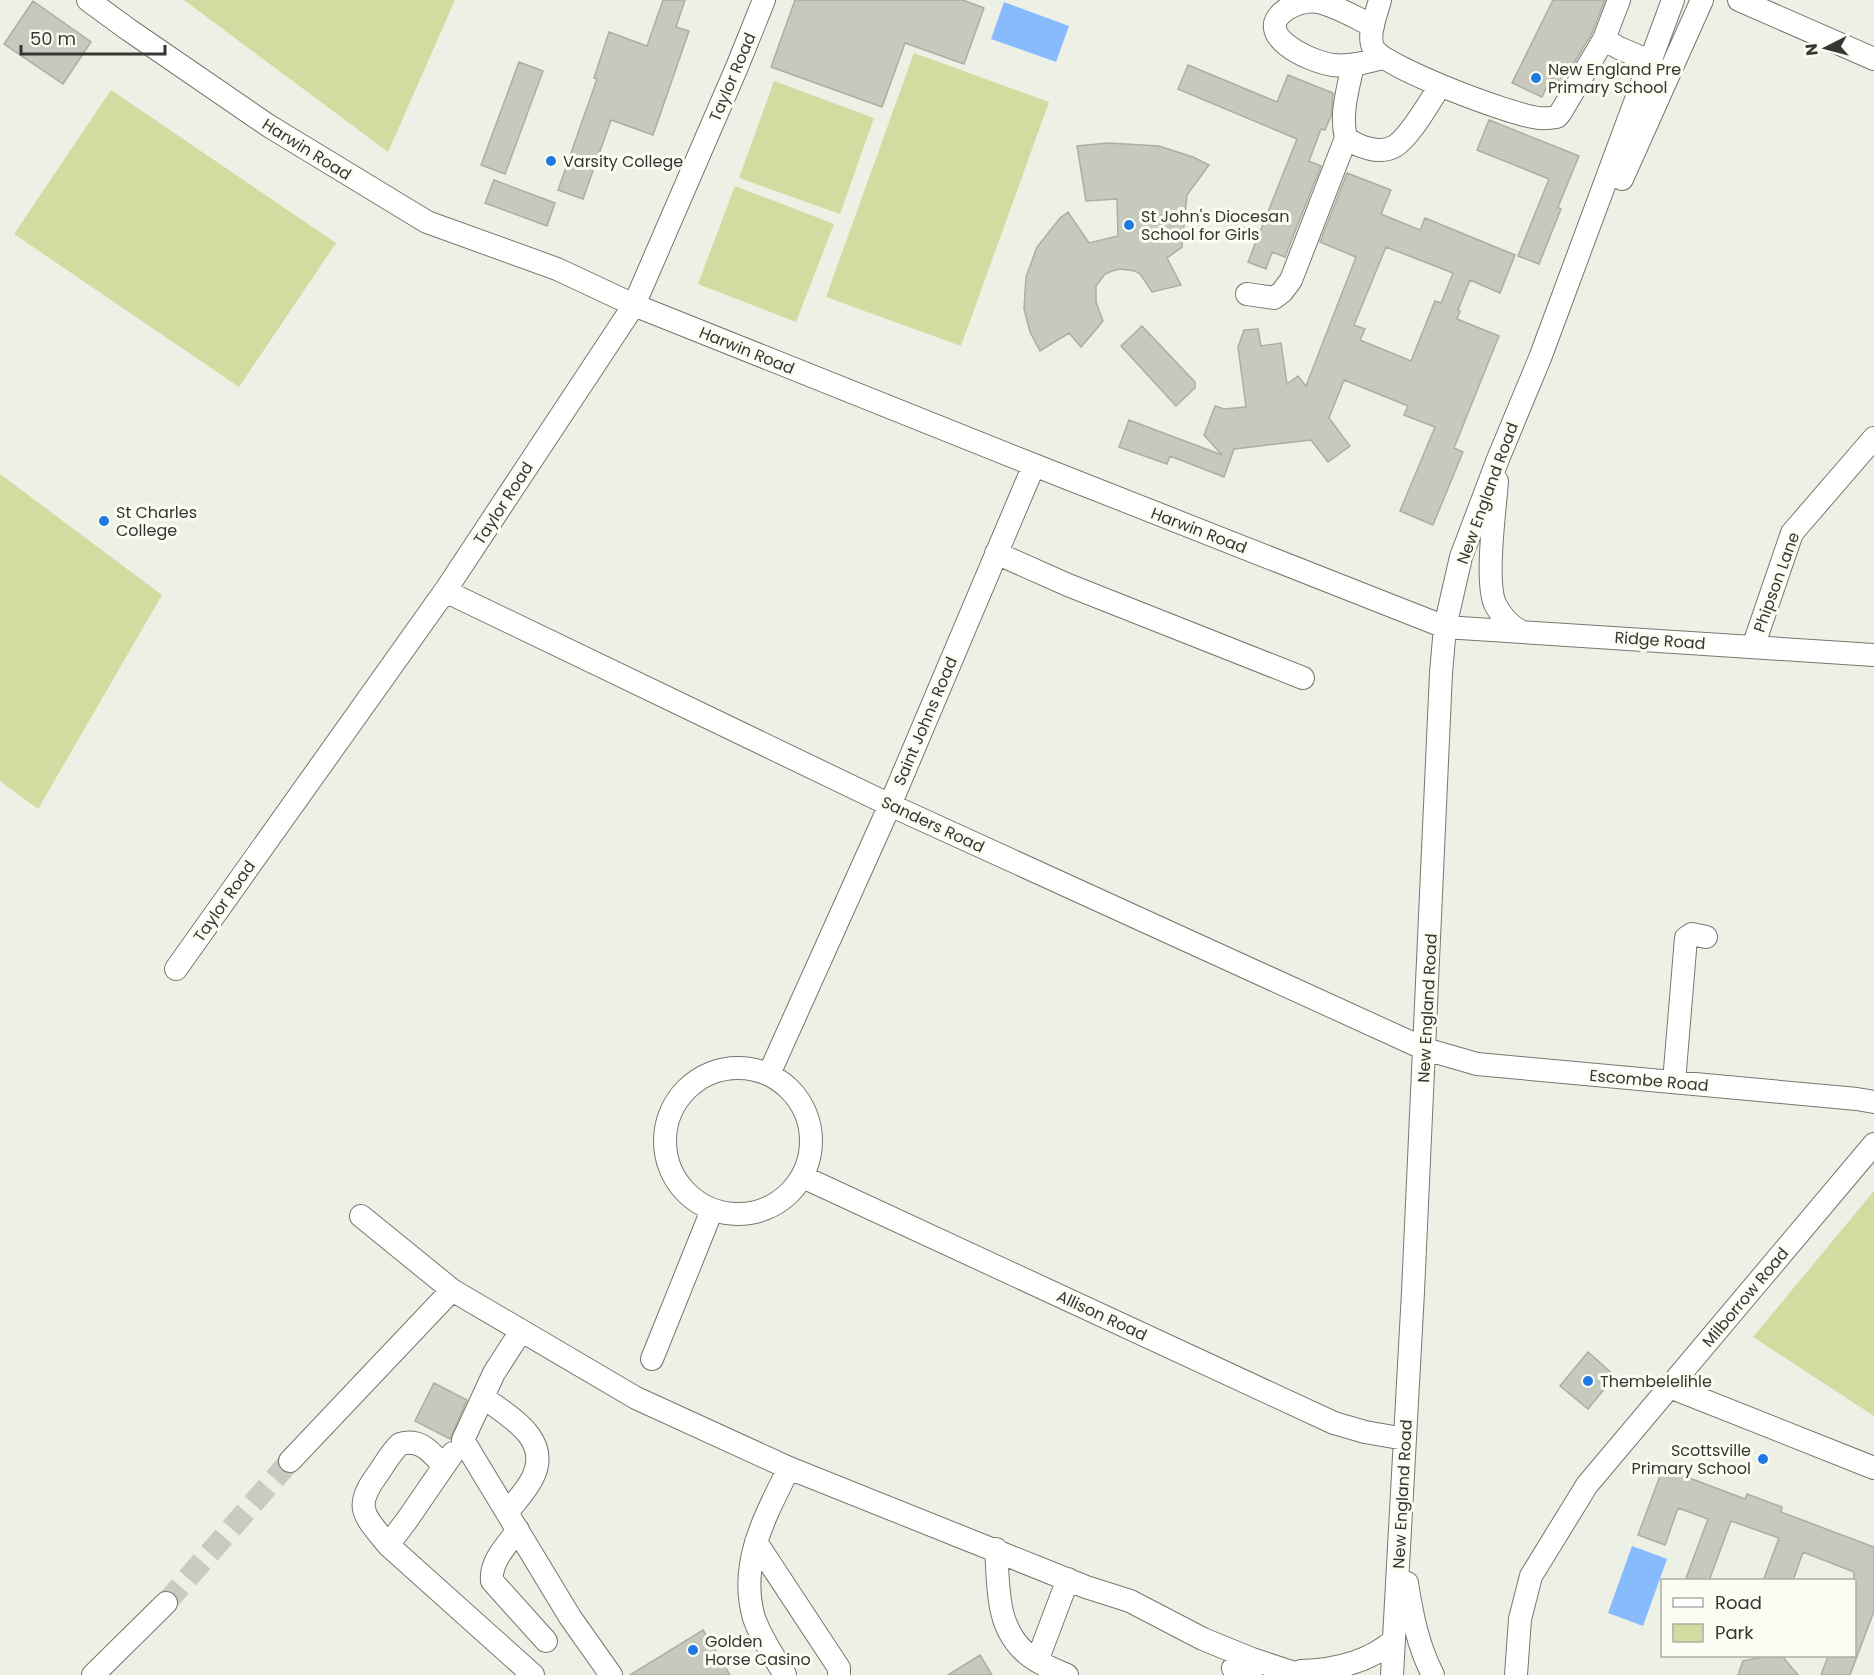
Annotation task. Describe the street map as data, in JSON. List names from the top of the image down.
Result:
{
  "streets": {
    "street": [
      "Taylor Road",
      "Harwin Road",
      "New England Road",
      "Phipson Lane",
      "Ridge Road",
      "Saint Johns Road",
      "Sanders Road",
      "Escombe Road",
      "Milborrow Road",
      "Allison Road"
    ]
  },
  "crossings": [
    ["Taylor Road", "Harwin Road"],
    ["Taylor Road", "Sanders Road"],
    ["Harwin Road", "New England Road"],
    ["Harwin Road", "Ridge Road"],
    ["Harwin Road", "Saint Johns Road"],
    ["New England Road", "Ridge Road"],
    ["New England Road", "Sanders Road"],
    ["New England Road", "Escombe Road"],
    ["New England Road", "Allison Road"],
    ["Phipson Lane", "Ridge Road"],
    ["Saint Johns Road", "Sanders Road"],
    ["Saint Johns Road", "Allison Road"],
    ["Sanders Road", "Escombe Road"]
  ],
  "places": [
    "New England Pre Primary School",
    "Varsity College",
    "St John's Diocesan School for Girls",
    "St Charles College",
    "Thembelelihle",
    "Scottsville Primary School",
    "Golden Horse Casino"
  ],
  "legend": ["Road", "Park"],
  "scale_bar": "50 m",
  "north": "left"
}
